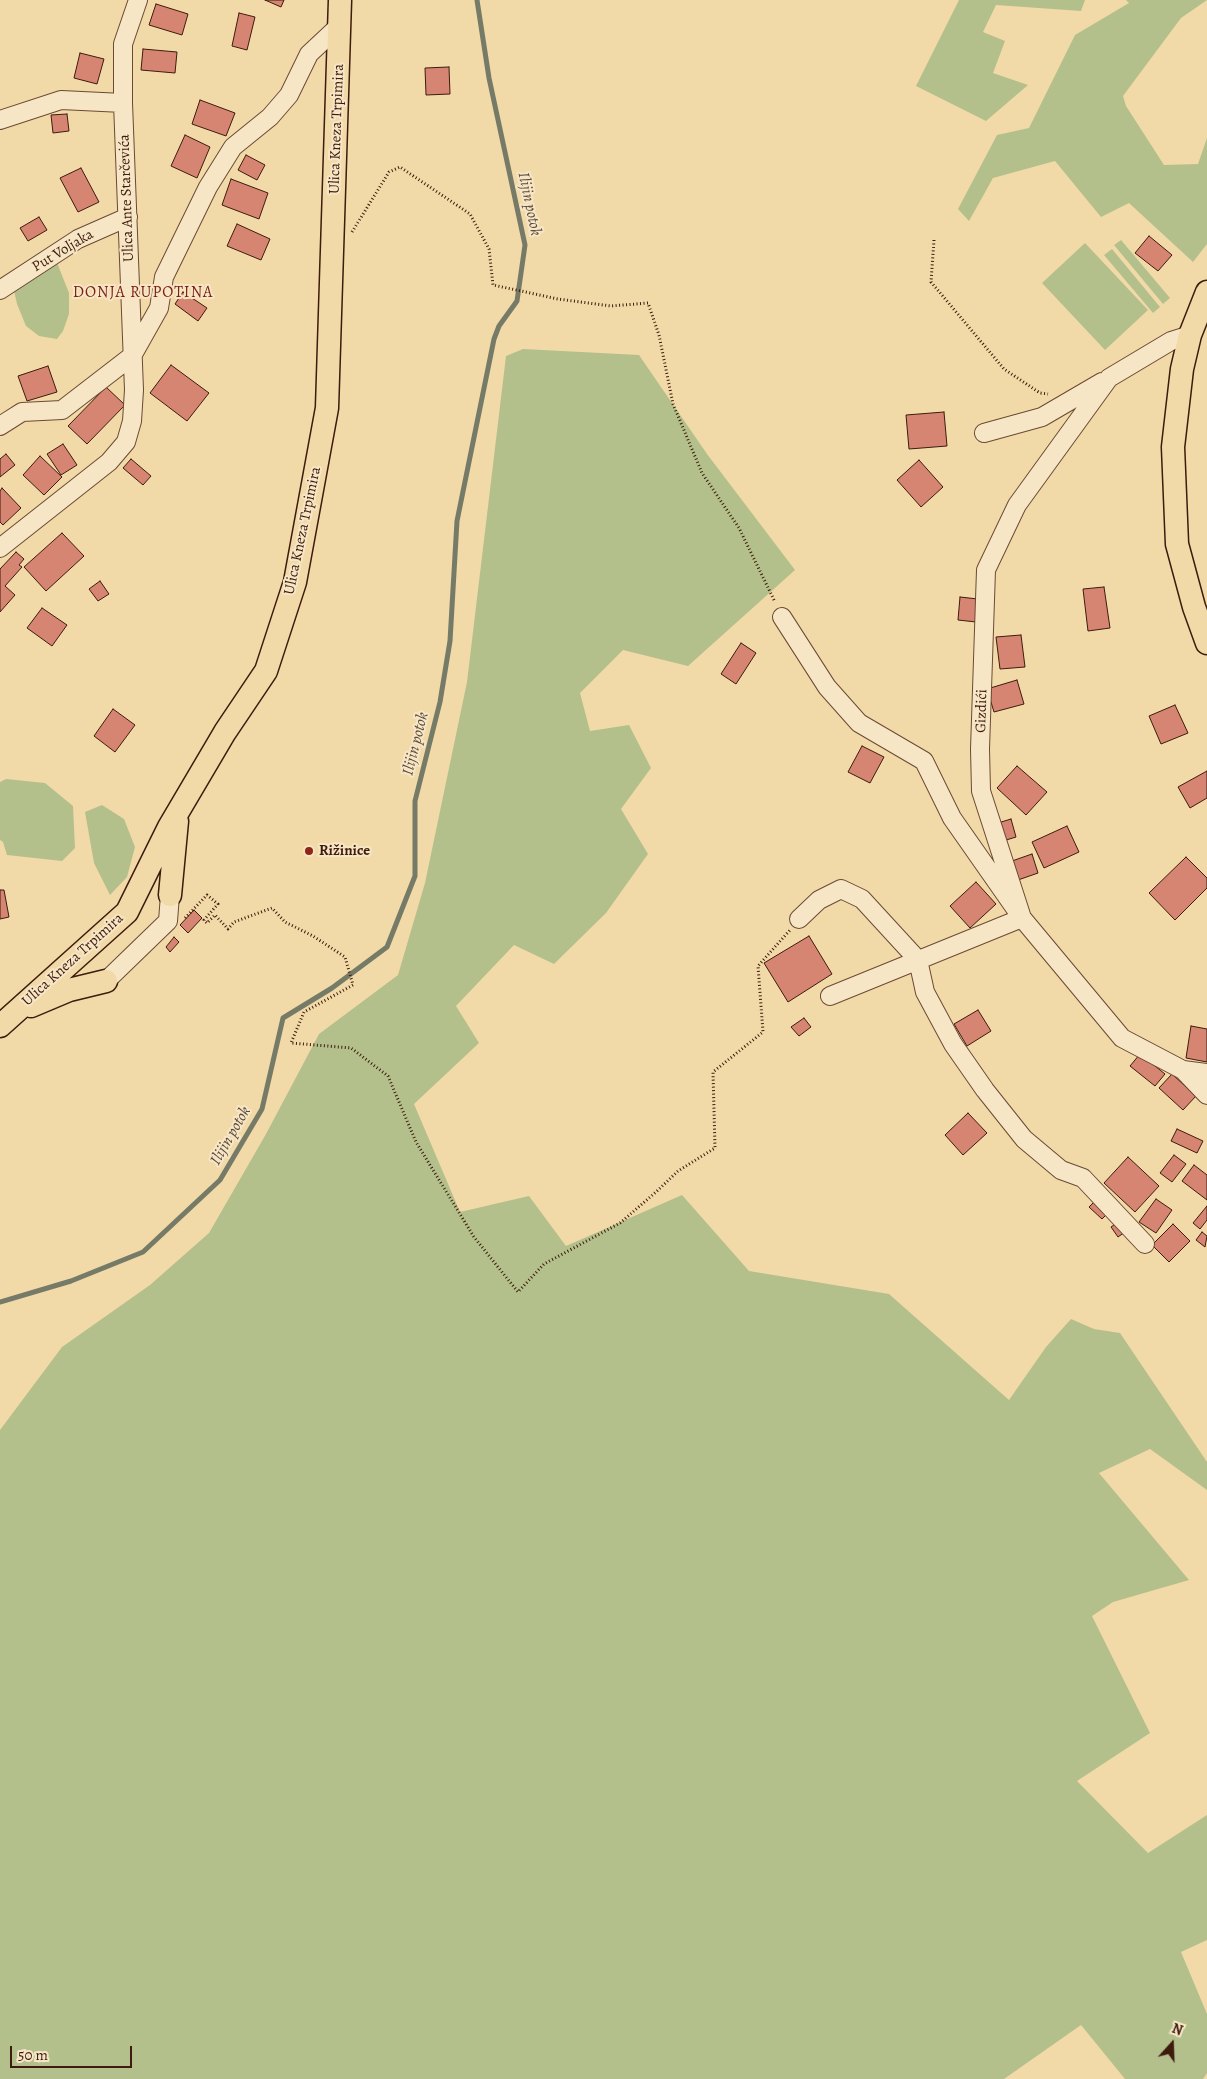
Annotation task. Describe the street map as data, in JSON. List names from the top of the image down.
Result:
{
  "streets": {
    "main road": ["Ulica Kneza Trpimira"],
    "street": ["Ulica Ante Starčevića", "Put Voljaka", "Gizdići"]
  },
  "crossings": [
    ["Ulica Ante Starčevića", "Put Voljaka"]
  ],
  "districts": ["DONJA RUPOTINA"],
  "water": ["Ilijin potok"],
  "places": ["Rižinice"],
  "scale_bar": "50 m",
  "north": "top"
}
